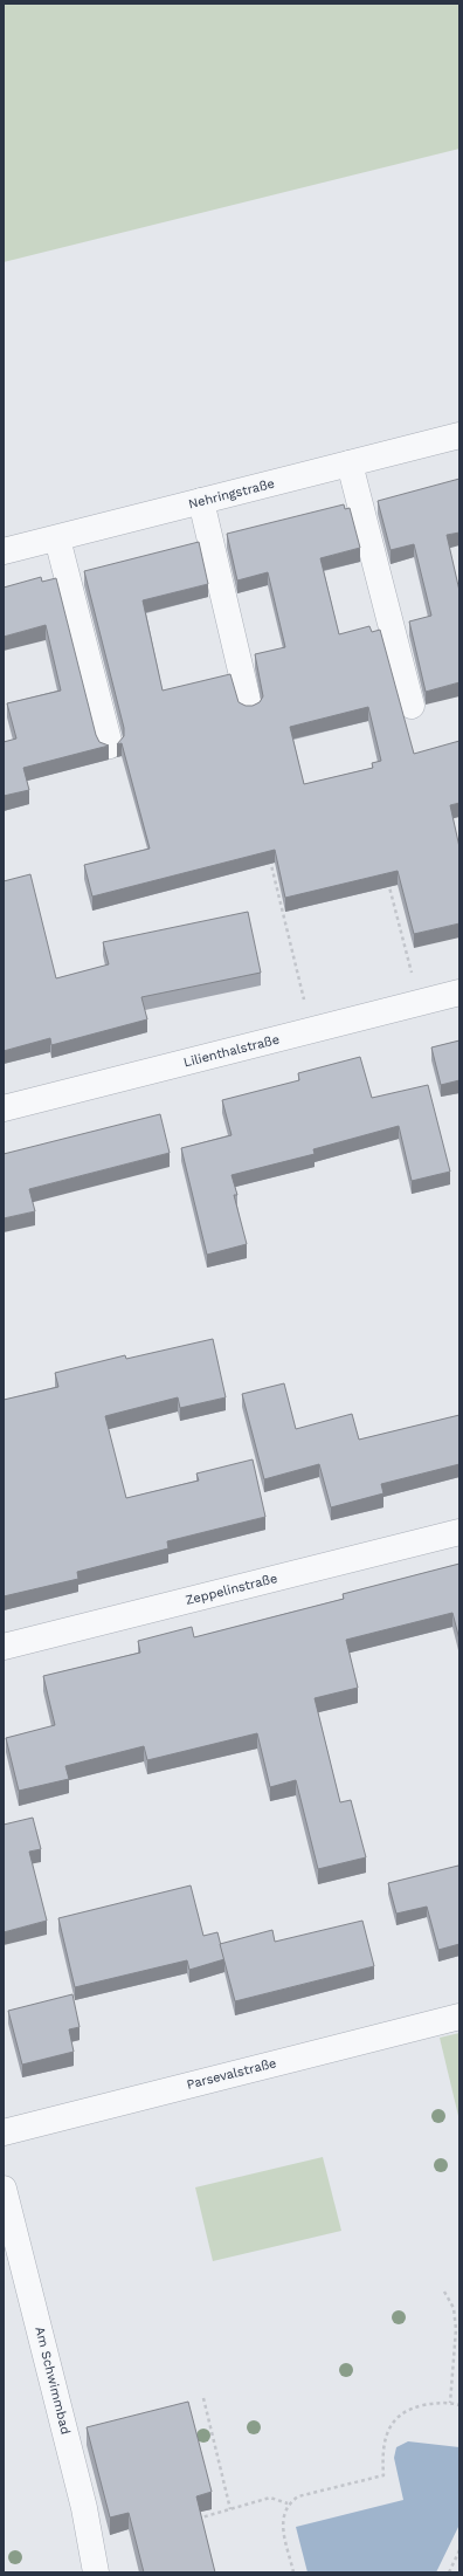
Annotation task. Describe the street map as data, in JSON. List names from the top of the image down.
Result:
{
  "streets": {
    "street": [
      "Nehringstraße",
      "Lilienthalstraße",
      "Zeppelinstraße",
      "Parsevalstraße",
      "Am Schwimmbad"
    ]
  }
}
